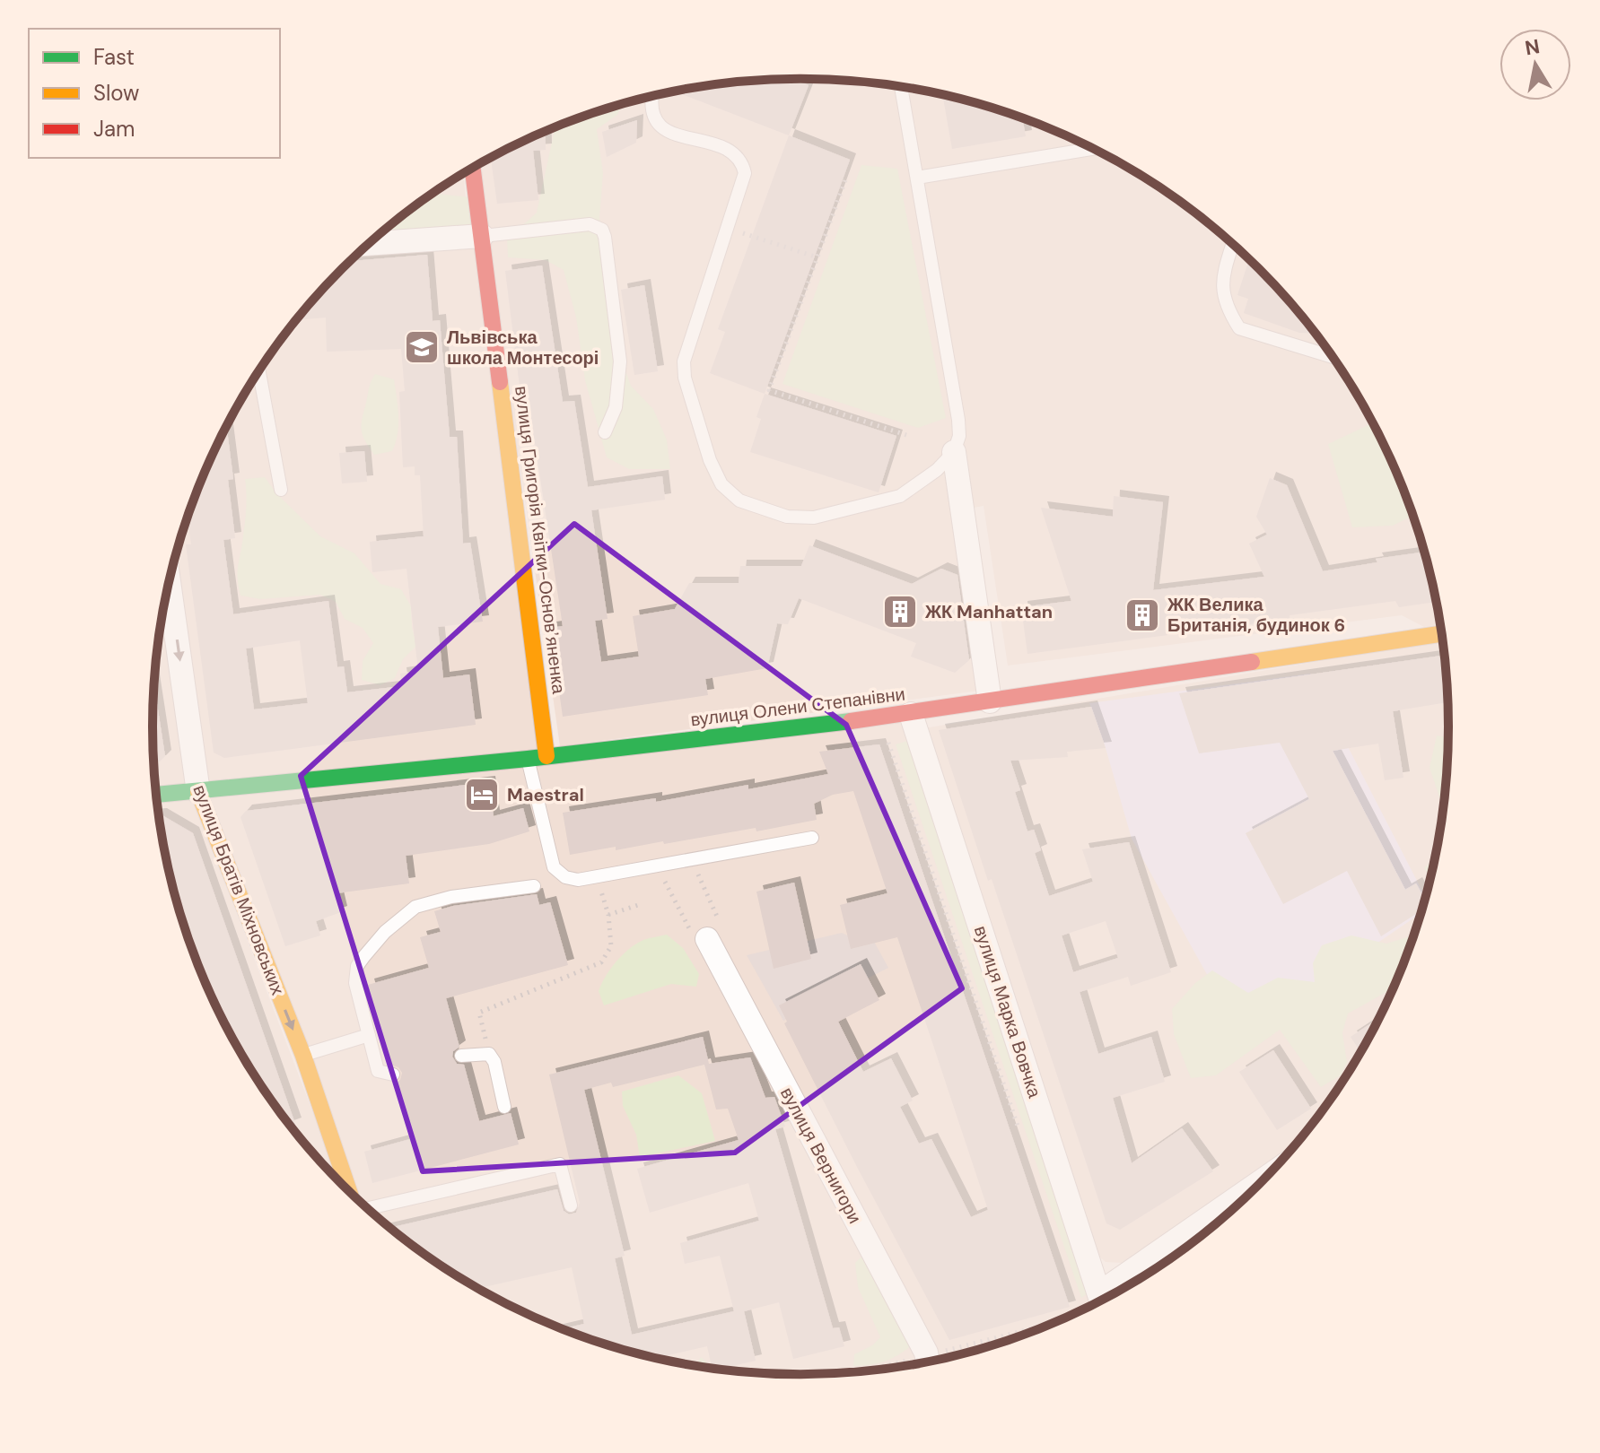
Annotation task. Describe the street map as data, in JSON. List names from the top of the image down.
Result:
{
  "streets": {
    "street": [
      "вулиця Григорія Квітки-Основʼяненка",
      "вулиця Олени Степанівни",
      "вулиця Братів Міхновських",
      "вулиця Марка Вовчка",
      "вулиця Вернигори"
    ]
  },
  "crossings": [
    ["вулиця Григорія Квітки-Основʼяненка", "вулиця Олени Степанівни"],
    ["вулиця Олени Степанівни", "вулиця Братів Міхновських"],
    ["вулиця Олени Степанівни", "вулиця Марка Вовчка"]
  ],
  "one_way": ["вулиця Братів Міхновських"],
  "places": {
    "school or university": ["Львівська школа Монтесорі"],
    "building": ["ЖК Manhattan", "ЖК Велика Британія, будинок 6"],
    "hotel": ["Maestral"]
  },
  "legend": ["Fast", "Slow", "Jam"],
  "north": "top"
}
